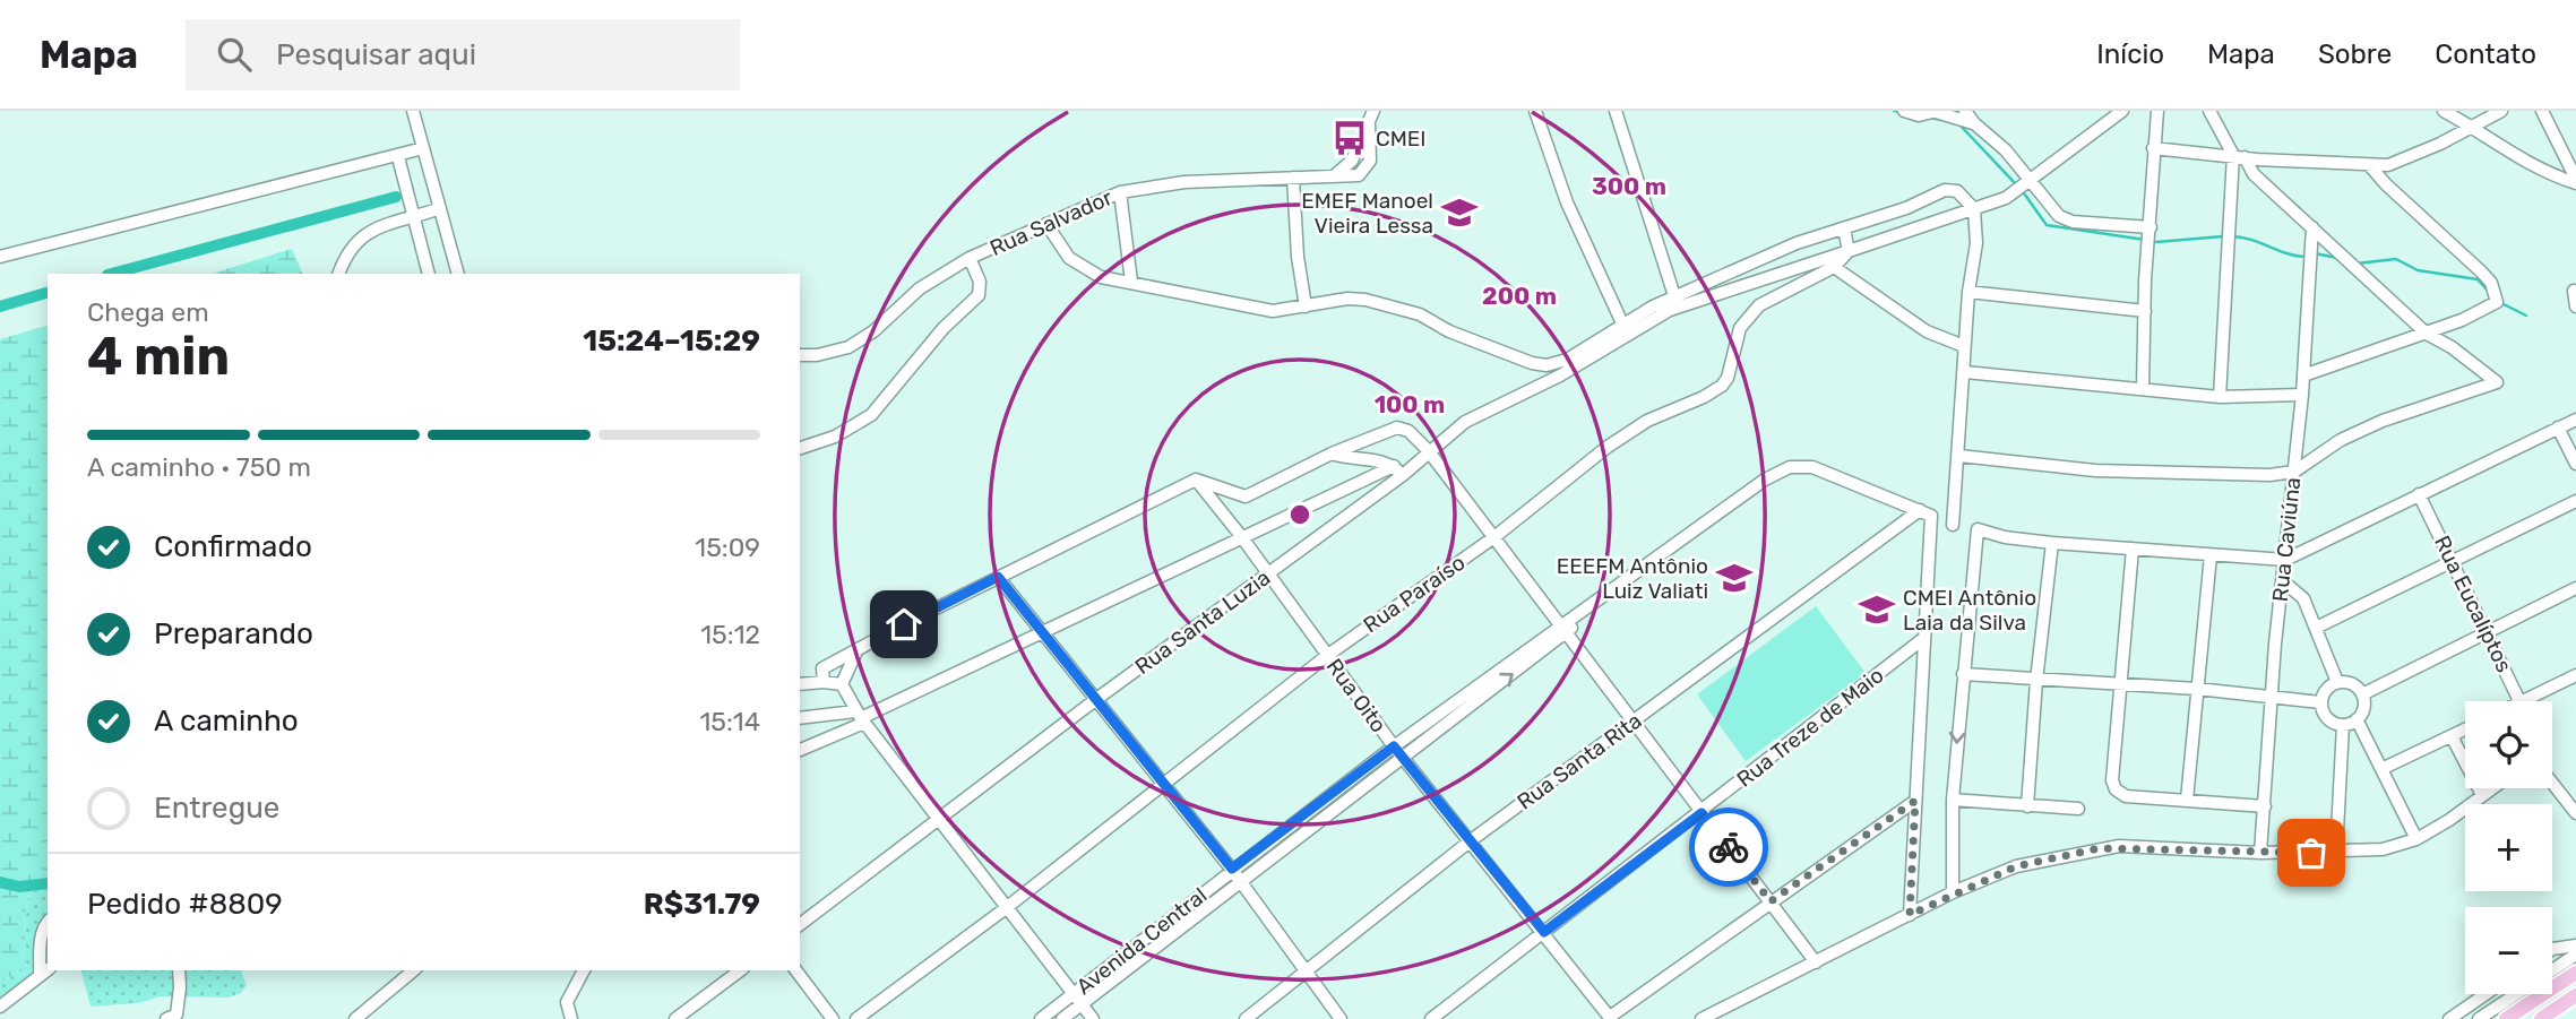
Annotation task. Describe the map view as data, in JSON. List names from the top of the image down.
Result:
{
  "streets": {
    "street": [
      "Rua Salvador",
      "Rua Caviúna",
      "Rua Paraíso",
      "Rua Eucalíptos",
      "Rua Santa Luzia",
      "Rua Oito",
      "Rua Treze de Maio",
      "Rua Santa Rita",
      "Avenida Central"
    ]
  },
  "crossings": [
    ["Rua Paraíso", "Rua Oito"],
    ["Rua Santa Luzia", "Rua Oito"],
    ["Rua Oito", "Rua Treze de Maio"],
    ["Rua Oito", "Rua Santa Rita"],
    ["Rua Oito", "Avenida Central"],
    ["Rua Santa Rita", "Avenida Central"]
  ],
  "places": {
    "bus stop": ["CMEI"],
    "school or university": ["EMEF Manoel Vieira Lessa", "EEEFM Antônio Luiz Valiati", "CMEI Antônio Laia da Silva"]
  },
  "page": {
    "header": "Mapa",
    "search": "Pesquisar aqui",
    "nav": [
      "Início",
      "Mapa",
      "Sobre",
      "Contato"
    ],
    "heading": ["4 min", "Chega em", "15:24–15:29"],
    "panel": ["Pedido #8809", "R$31.79"],
    "bar": "A caminho · 750 m",
    "list": [
      ["Confirmado", "15:09"],
      ["Preparando", "15:12"],
      ["A caminho", "15:14"],
      "Entregue"
    ],
    "map_buttons": ["+", "−"]
  },
  "rings": ["300 m", "200 m", "100 m"]
}
